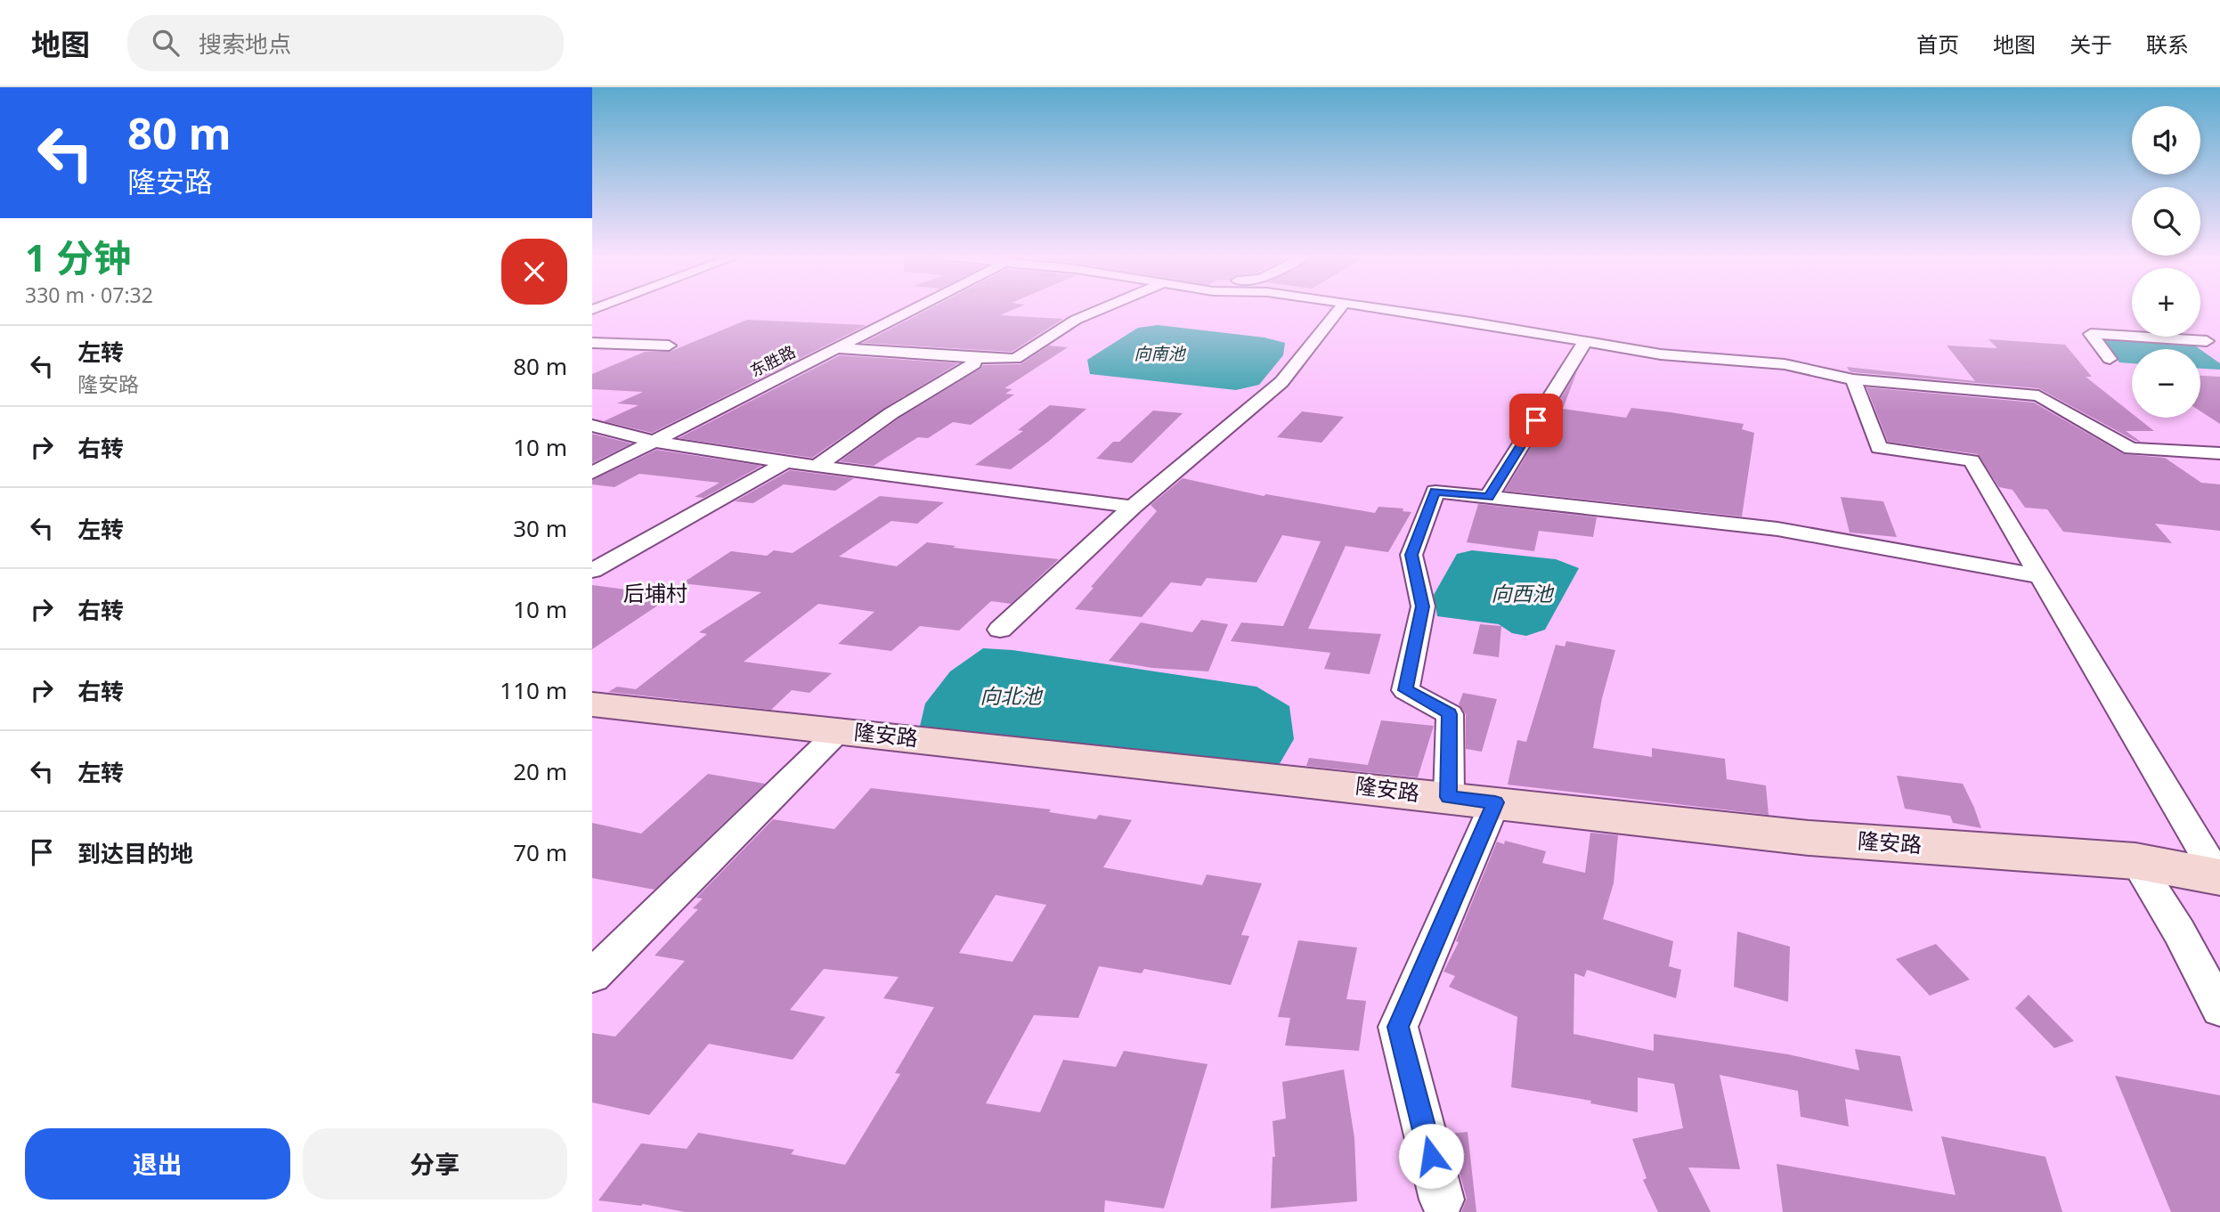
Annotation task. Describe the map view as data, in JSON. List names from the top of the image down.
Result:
{
  "streets": {
    "street": ["东胜路", "隆安路"]
  },
  "districts": ["后埔村"],
  "water": ["向南池", "向西池", "向北池"],
  "page": {
    "header": "地图",
    "search": "搜索地点",
    "nav": [
      "首页",
      "地图",
      "关于",
      "联系"
    ],
    "turn": ["80 m", "隆安路"],
    "map_buttons": ["+", "−"],
    "heading": ["1 分钟", "330 m · 07:32"],
    "list": [
      {
        "name": "左转",
        "note": "隆安路",
        "value": "80 m"
      },
      {
        "name": "右转",
        "value": "10 m"
      },
      {
        "name": "左转",
        "value": "30 m"
      },
      {
        "name": "右转",
        "value": "10 m"
      },
      {
        "name": "右转",
        "value": "110 m"
      },
      {
        "name": "左转",
        "value": "20 m"
      },
      {
        "name": "到达目的地",
        "value": "70 m"
      }
    ],
    "buttons": ["退出", "分享"]
  }
}
